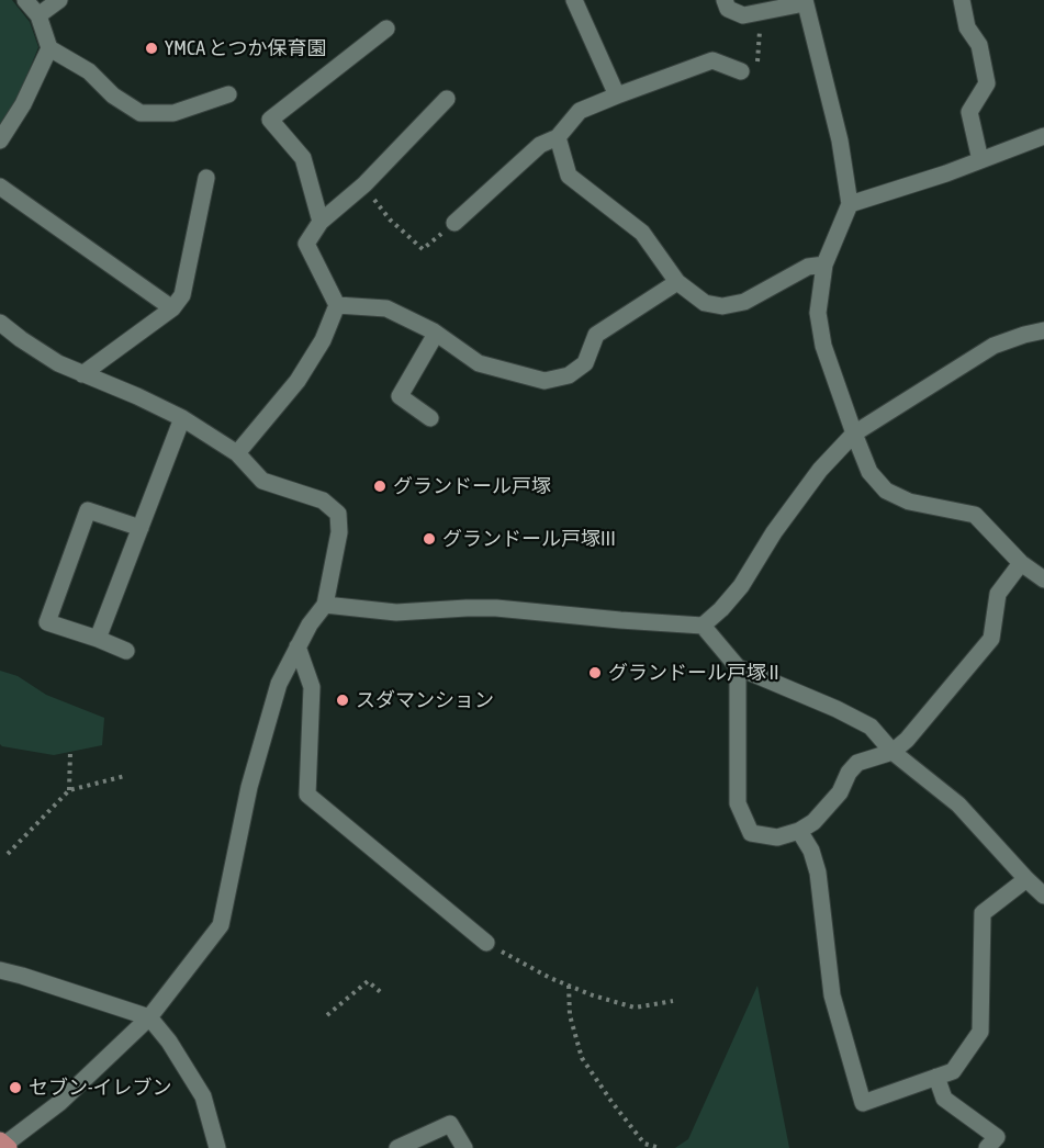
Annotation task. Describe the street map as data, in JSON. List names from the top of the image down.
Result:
{
  "places": [
    "YMCA とつか保育園",
    "グランドール戸塚",
    "グランドール戸塚III",
    "グランドール戸塚 II",
    "スダマンション",
    "セブン-イレブン"
  ]
}
